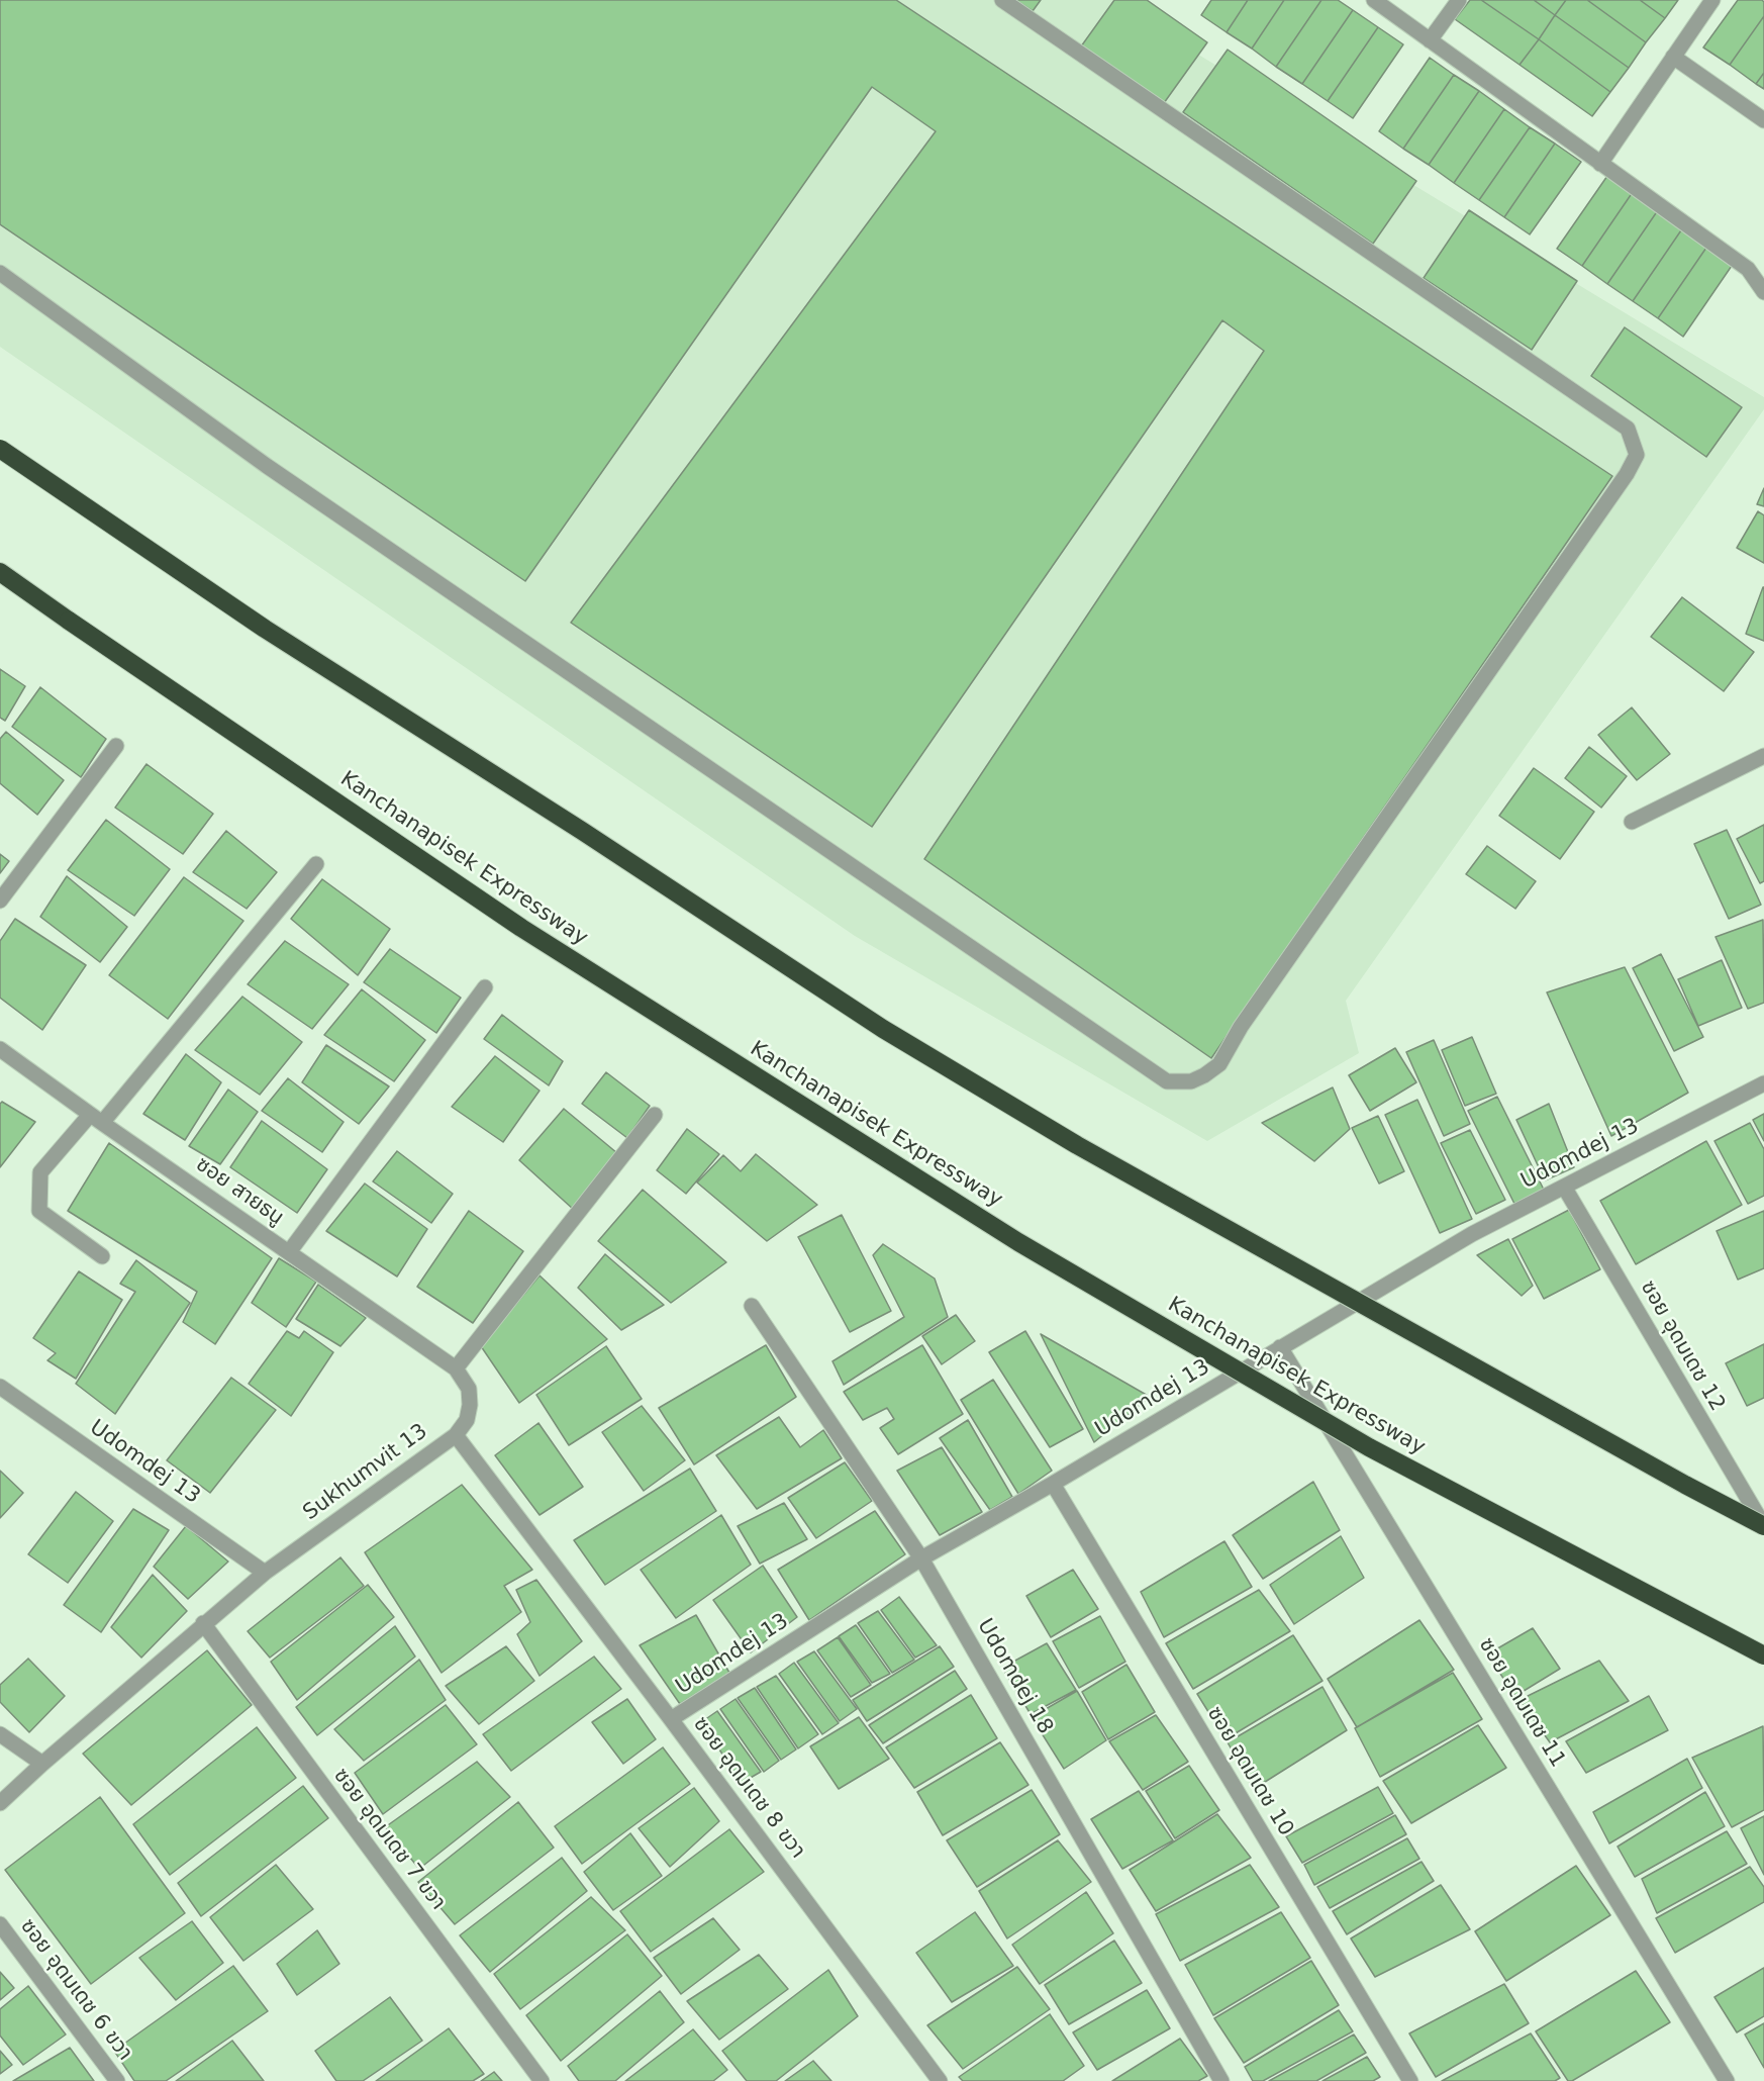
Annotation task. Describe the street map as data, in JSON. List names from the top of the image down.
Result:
{
  "streets": {
    "highway": ["Kanchanapisek Expressway"],
    "street": [
      "Udomdej 13",
      "ซอย สายธนู",
      "ซอย อุดมเดช 12",
      "Sukhumvit 13",
      "Udomdej 18",
      "ซอย อุดมเดช 11",
      "ซอย อุดมเดช 10",
      "ซอย อุดมเดช 8 ขวา",
      "ซอย อุดมเดช 7 ขวา",
      "ซอย อุดมเดช 6 ขวา"
    ]
  },
  "crossings": [
    ["Udomdej 13", "ซอย อุดมเดช 12"],
    ["Udomdej 13", "Sukhumvit 13"],
    ["Udomdej 13", "Udomdej 18"],
    ["Udomdej 13", "ซอย อุดมเดช 11"],
    ["Udomdej 13", "ซอย อุดมเดช 10"],
    ["Udomdej 13", "ซอย อุดมเดช 8 ขวา"],
    ["ซอย สายธนู", "Sukhumvit 13"],
    ["Sukhumvit 13", "ซอย อุดมเดช 8 ขวา"],
    ["Sukhumvit 13", "ซอย อุดมเดช 7 ขวา"]
  ]
}
